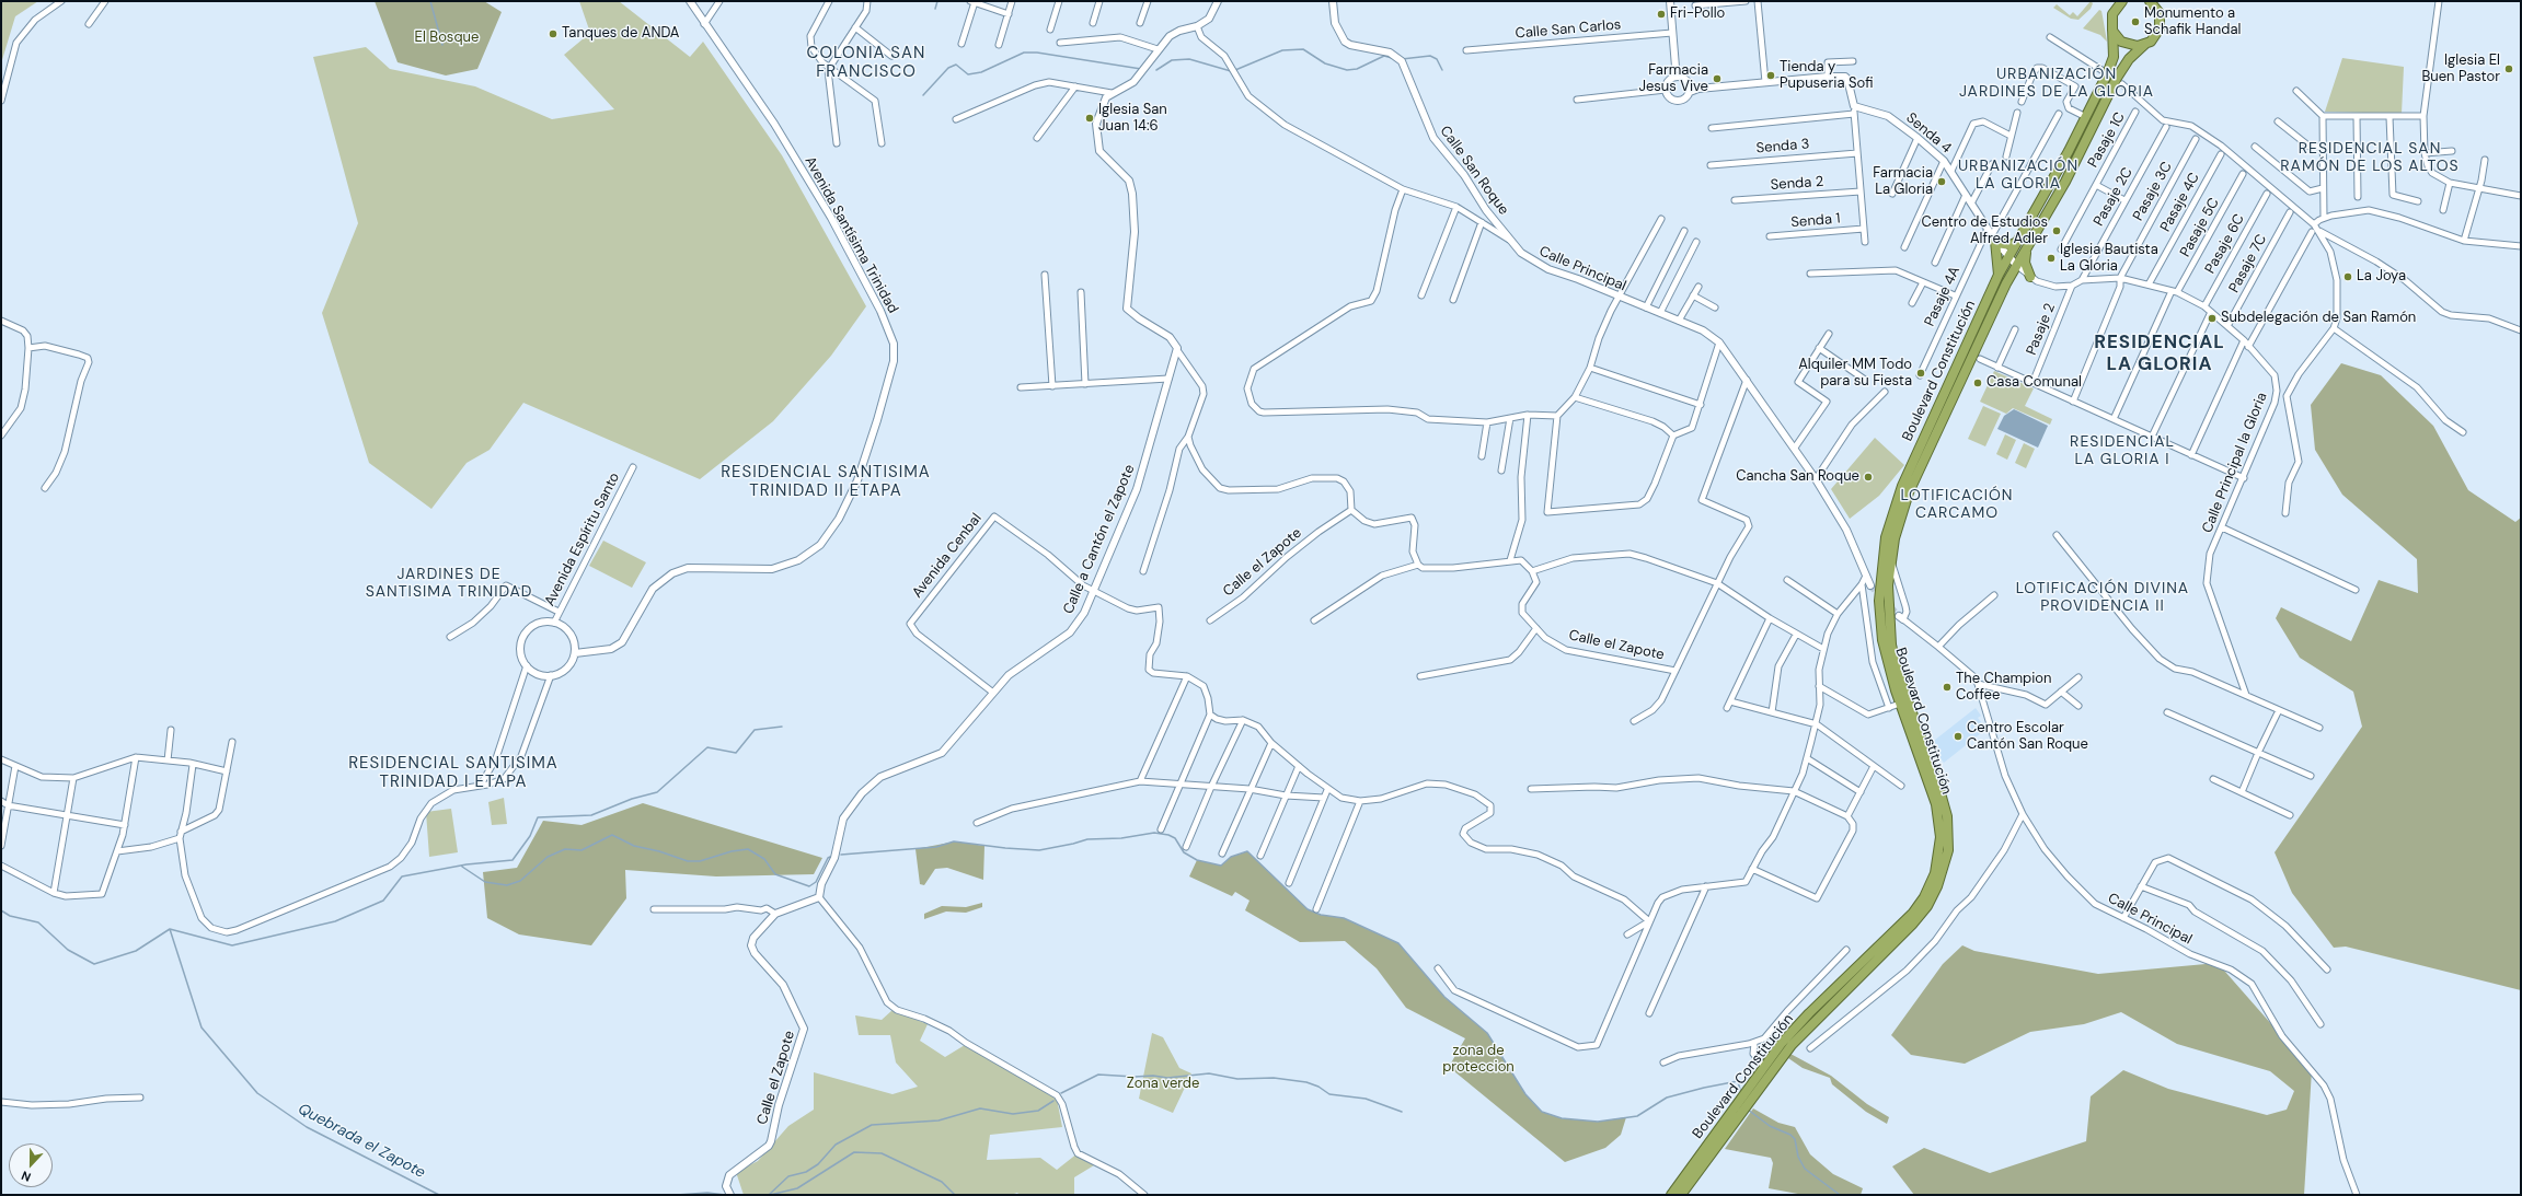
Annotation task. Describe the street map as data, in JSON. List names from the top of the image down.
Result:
{
  "streets": {
    "highway": ["Boulevard Constitución"],
    "street": [
      "Calle San Carlos",
      "Senda 4",
      "Pasaje 1C",
      "Senda 3",
      "Calle San Roque",
      "Senda 2",
      "Pasaje 3C",
      "Pasaje 2C",
      "Pasaje 4C",
      "Senda 1",
      "Pasaje 5C",
      "Avenida Santísima Trinidad",
      "Pasaje 6C",
      "Pasaje 7C",
      "Calle Principal",
      "Pasaje 4A",
      "Pasaje 2",
      "Calle Principal la Gloria",
      "Avenida Espíritu Santo",
      "Calle a Cantón el Zapote",
      "Avenida Cenbal",
      "Calle el Zapote"
    ]
  },
  "crossings": [
    ["Senda 4", "Pasaje 4A"],
    ["Senda 4", "Boulevard Constitución"],
    ["Calle San Roque", "Calle Principal"],
    ["Pasaje 3C", "Calle Principal la Gloria"],
    ["Pasaje 2C", "Calle Principal la Gloria"],
    ["Pasaje 4C", "Calle Principal la Gloria"],
    ["Pasaje 5C", "Calle Principal la Gloria"],
    ["Avenida Santísima Trinidad", "Avenida Espíritu Santo"],
    ["Pasaje 6C", "Calle Principal la Gloria"],
    ["Pasaje 7C", "Calle Principal la Gloria"],
    ["Calle Principal", "Boulevard Constitución"],
    ["Pasaje 2", "Calle Principal la Gloria"],
    ["Calle a Cantón el Zapote", "Avenida Cenbal"],
    ["Calle a Cantón el Zapote", "Calle el Zapote"]
  ],
  "districts": [
    "COLONIA SAN FRANCISCO",
    "URBANIZACIÓN JARDINES DE LA GLORIA",
    "RESIDENCIAL SAN RAMÓN DE LOS ALTOS",
    "URBANIZACIÓN LA GLORIA",
    "RESIDENCIAL LA GLORIA",
    "RESIDENCIAL LA GLORIA I",
    "RESIDENCIAL SANTISIMA TRINIDAD II ETAPA",
    "LOTIFICACIÓN CARCAMO",
    "JARDINES DE SANTISIMA TRINIDAD",
    "LOTIFICACIÓN DIVINA PROVIDENCIA II",
    "RESIDENCIAL SANTISIMA TRINIDAD I ETAPA"
  ],
  "water": ["Quebrada el Zapote"],
  "parks": ["El Bosque", "zona de proteccion", "Zona verde"],
  "places": [
    "Fri-Pollo",
    "Monumento a Schafik Handal",
    "Tanques de ANDA",
    "Iglesia El Buen Pastor",
    "Tienda y Pupuseria Sofi",
    "Farmacia Jesus Vive",
    "Iglesia San Juan 14:6",
    "Farmacia La Gloria",
    "Centro de Estudios Alfred Adler",
    "Iglesia Bautista La Gloria",
    "La Joya",
    "Subdelegación de San Ramón",
    "Alquiler MM Todo para su Fiesta",
    "Casa Comunal",
    "Cancha San Roque",
    "The Champion Coffee",
    "Centro Escolar Cantón San Roque"
  ],
  "north": "bottom"
}
